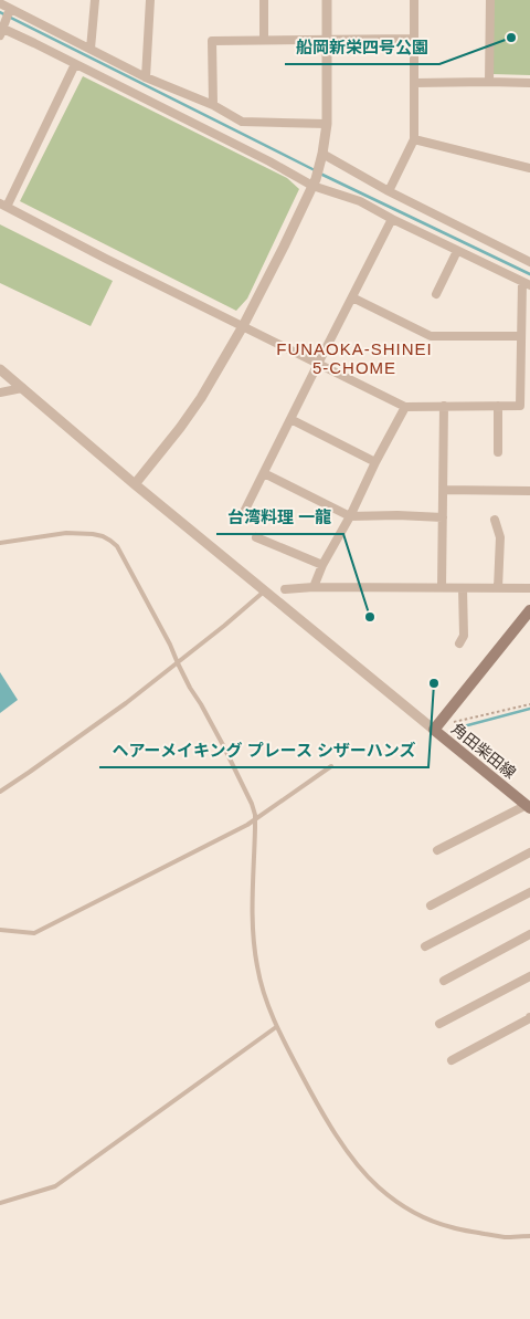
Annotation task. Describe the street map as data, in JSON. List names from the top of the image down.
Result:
{
  "streets": {
    "main road": ["角田柴田線"]
  },
  "districts": ["FUNAOKA-SHINEI 5-CHOME"],
  "places": ["船岡新栄四号公園", "台湾料理 一龍", "ヘアーメイキング プレース シザーハンズ"]
}
